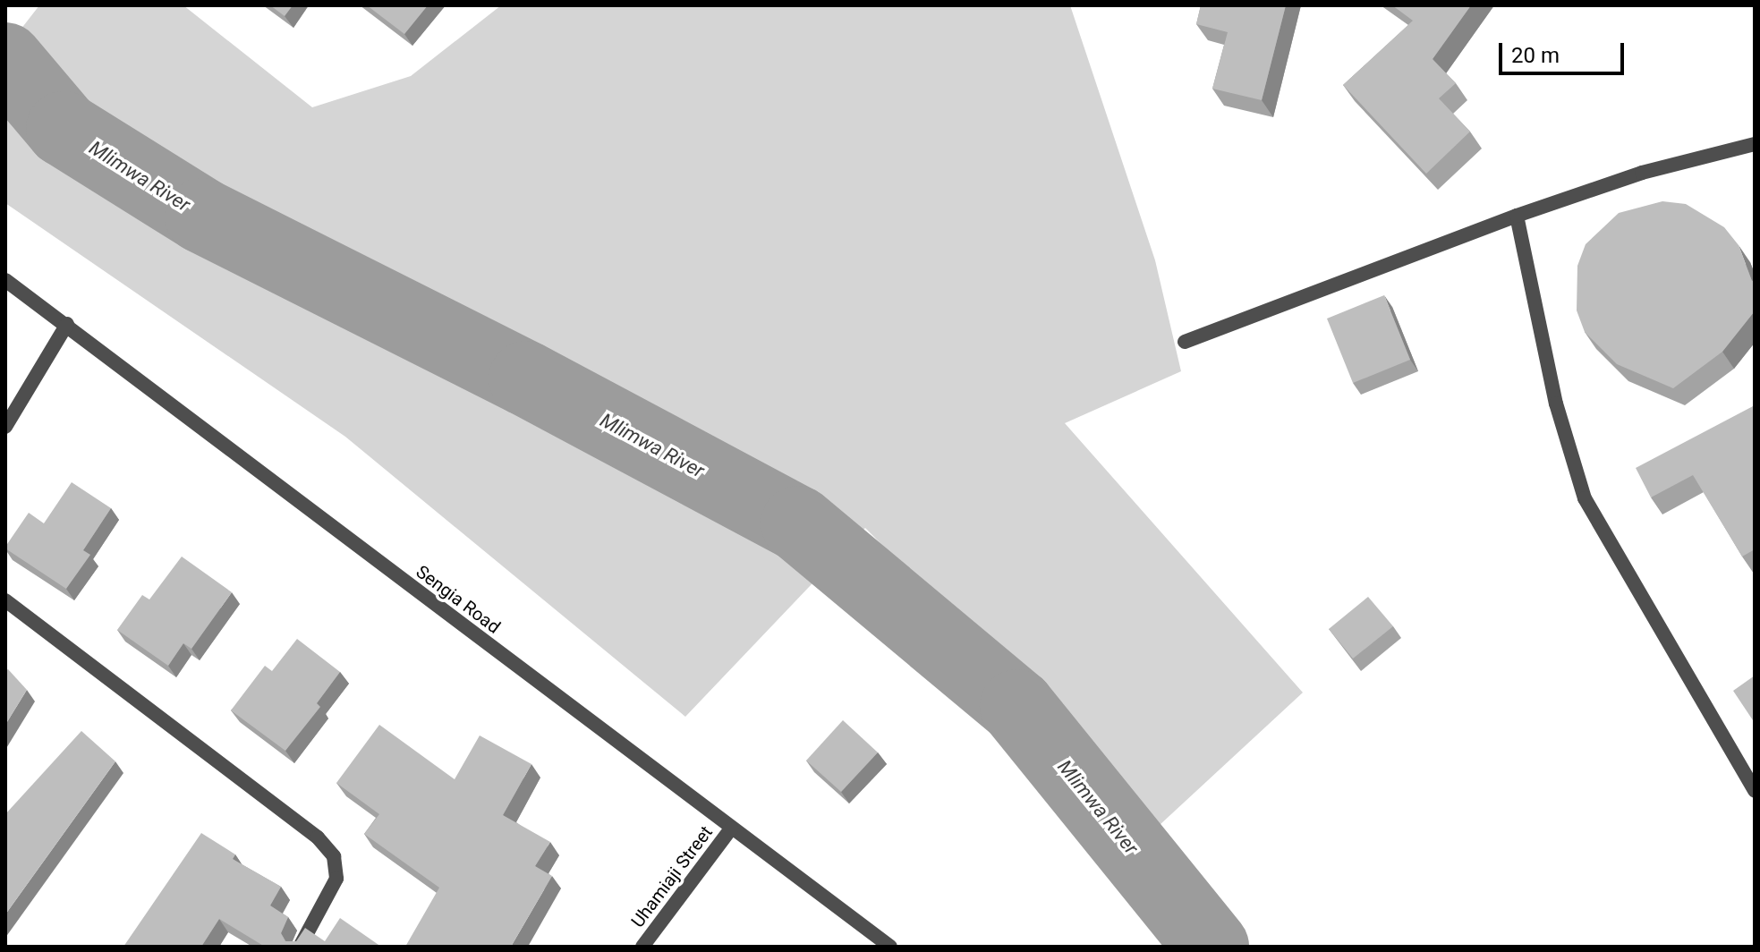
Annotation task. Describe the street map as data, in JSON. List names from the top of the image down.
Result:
{
  "streets": {
    "street": ["Sengia Road", "Uhamiaji Street"]
  },
  "crossings": [
    ["Sengia Road", "Uhamiaji Street"]
  ],
  "water": ["Mlimwa River"],
  "scale_bar": "20 m"
}
